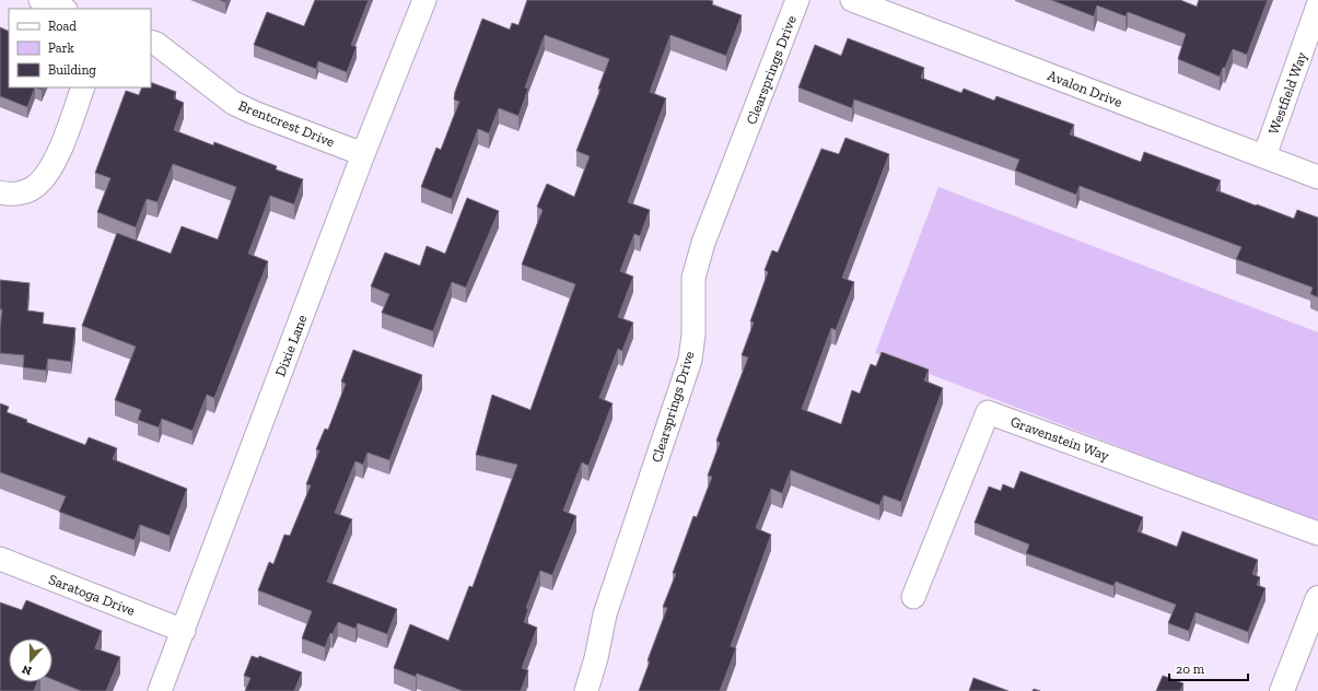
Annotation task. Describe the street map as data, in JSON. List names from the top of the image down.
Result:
{
  "streets": {
    "street": [
      "Clearsprings Drive",
      "Avalon Drive",
      "Westfield Way",
      "Brentcrest Drive",
      "Dixie Lane",
      "Gravenstein Way",
      "Saratoga Drive"
    ]
  },
  "crossings": [
    ["Avalon Drive", "Westfield Way"],
    ["Brentcrest Drive", "Dixie Lane"],
    ["Dixie Lane", "Saratoga Drive"]
  ],
  "legend": ["Road", "Park", "Building"],
  "scale_bar": "20 m",
  "north": "bottom"
}
